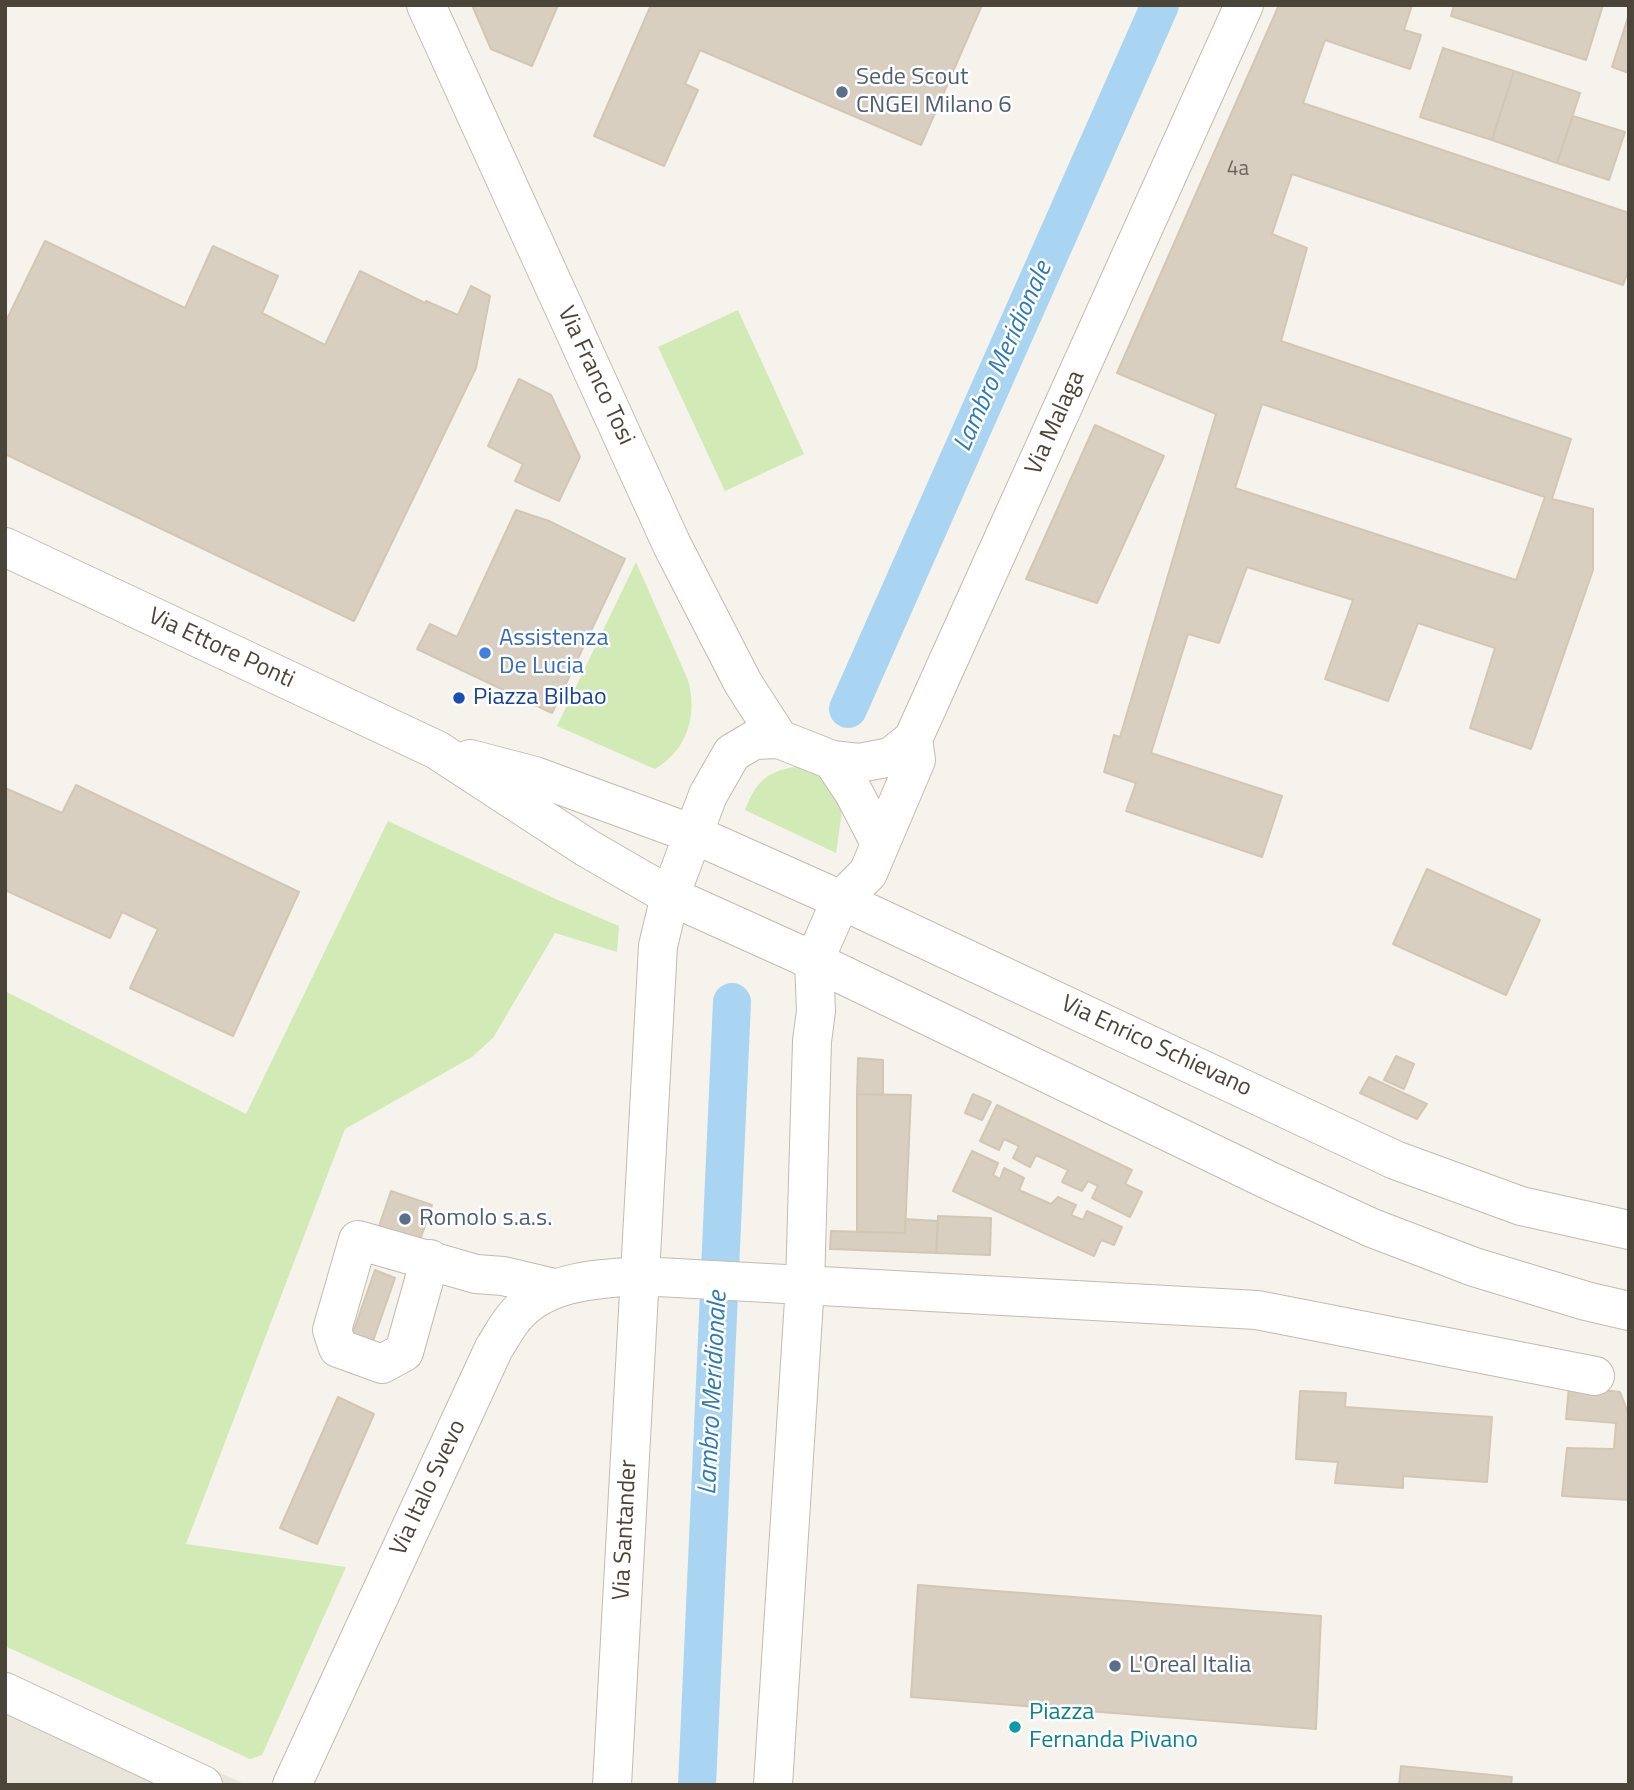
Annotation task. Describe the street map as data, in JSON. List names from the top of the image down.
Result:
{
  "streets": {
    "street": [
      "Via Franco Tosi",
      "Via Malaga",
      "Via Ettore Ponti",
      "Via Enrico Schievano",
      "Via Italo Svevo",
      "Via Santander"
    ]
  },
  "crossings": [
    ["Via Ettore Ponti", "Via Enrico Schievano"],
    ["Via Ettore Ponti", "Via Santander"],
    ["Via Italo Svevo", "Via Santander"]
  ],
  "water": ["Lambro Meridionale"],
  "places": [
    "Sede Scout CNGEI Milano 6",
    "Assistenza De Lucia",
    "Piazza Bilbao",
    "Romolo s.a.s.",
    "L'Oreal Italia",
    "Piazza Fernanda Pivano"
  ],
  "house_numbers": ["4a"]
}
